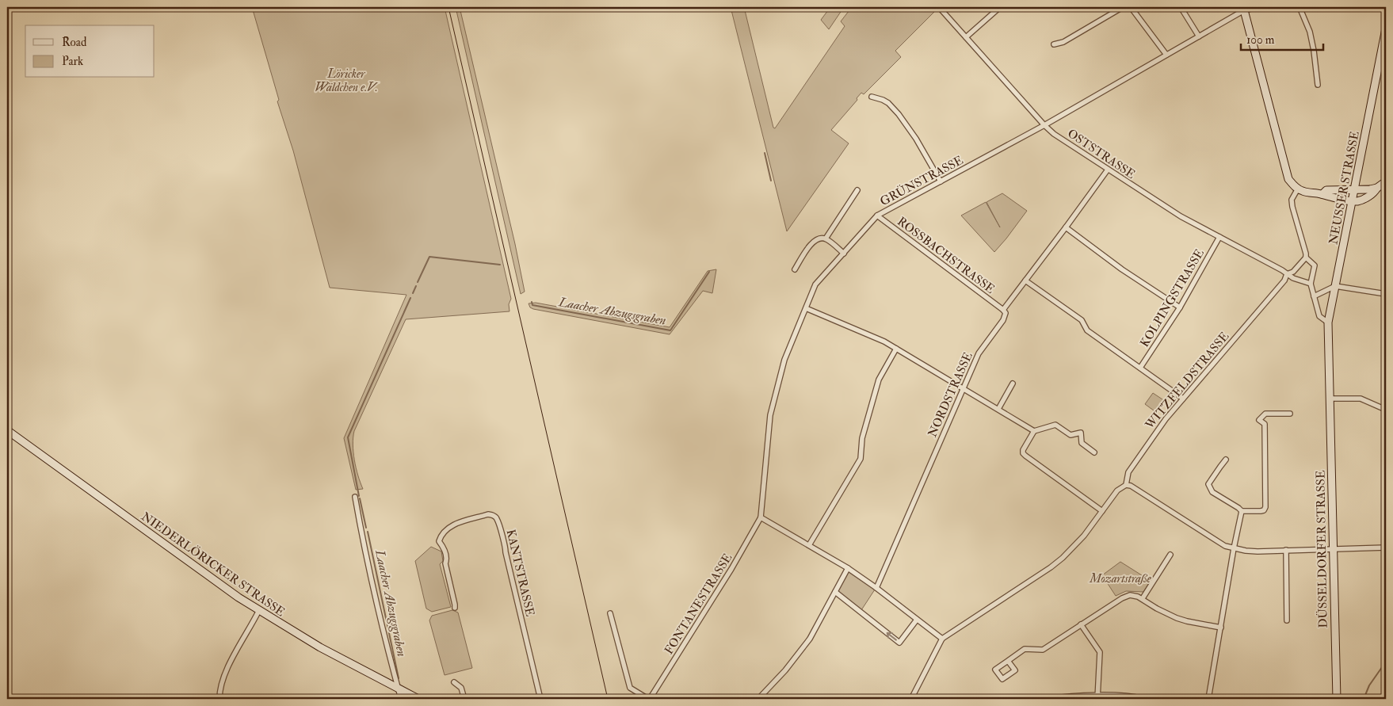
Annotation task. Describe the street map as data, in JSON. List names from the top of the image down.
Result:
{
  "streets": {
    "main road": ["NEUSSER STRASSE", "DÜSSELDORFER STRASSE", "NIEDERLÖRICKER STRASSE"],
    "street": [
      "OSTSTRASSE",
      "GRÜNSTRASSE",
      "ROSSBACHSTRASSE",
      "KOLPINGSTRASSE",
      "WITZFELDSTRASSE",
      "NORDSTRASSE",
      "KANTSTRASSE",
      "FONTANESTRASSE"
    ]
  },
  "crossings": [
    ["OSTSTRASSE", "GRÜNSTRASSE"],
    ["OSTSTRASSE", "KOLPINGSTRASSE"],
    ["OSTSTRASSE", "WITZFELDSTRASSE"],
    ["OSTSTRASSE", "NORDSTRASSE"],
    ["GRÜNSTRASSE", "ROSSBACHSTRASSE"],
    ["GRÜNSTRASSE", "FONTANESTRASSE"],
    ["NEUSSER STRASSE", "DÜSSELDORFER STRASSE"],
    ["ROSSBACHSTRASSE", "NORDSTRASSE"]
  ],
  "water": ["Laacher Abzugsgraben"],
  "parks": ["Löricker Wäldchen e.V.", "Mozartstraße"],
  "legend": ["Road", "Park"],
  "scale_bar": "100 m"
}
